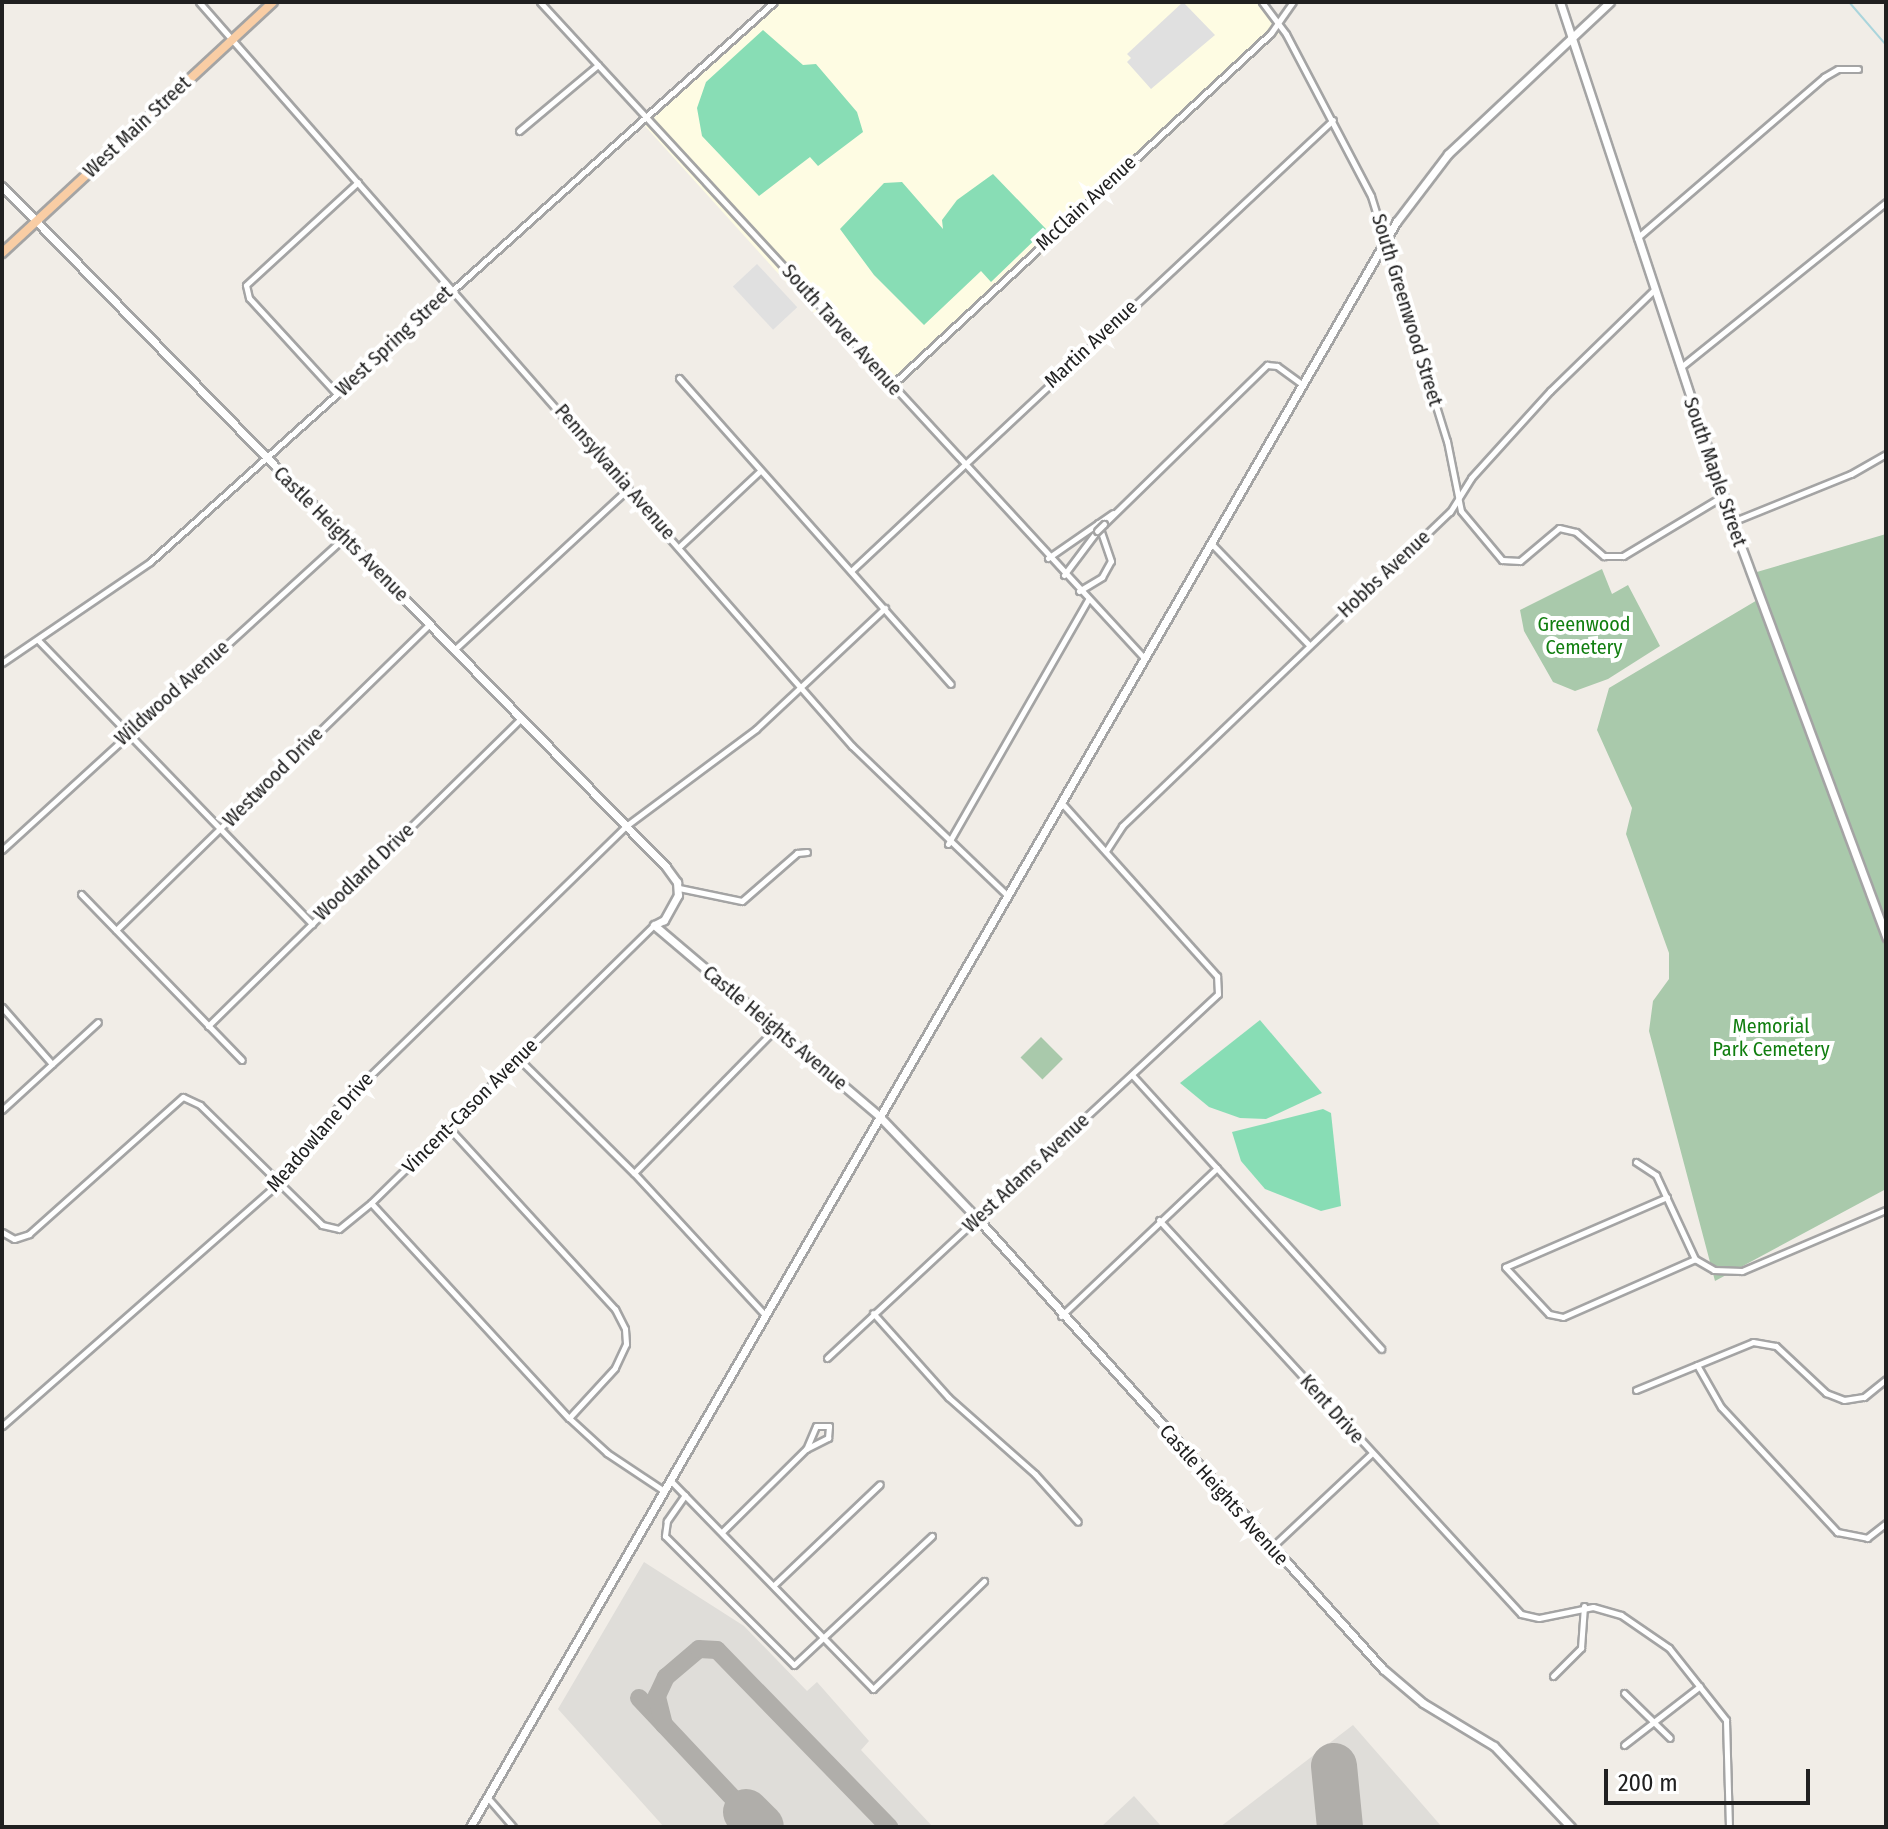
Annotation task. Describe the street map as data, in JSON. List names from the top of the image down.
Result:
{
  "streets": {
    "main road": ["West Main Street"],
    "street": [
      "McClain Avenue",
      "South Greenwood Street",
      "South Tarver Avenue",
      "West Spring Street",
      "Martin Avenue",
      "Pennsylvania Avenue",
      "South Maple Street",
      "Castle Heights Avenue",
      "Hobbs Avenue",
      "Wildwood Avenue",
      "Westwood Drive",
      "Woodland Drive",
      "Vincent-Cason Avenue",
      "Meadowlane Drive",
      "West Adams Avenue",
      "Kent Drive"
    ]
  },
  "crossings": [
    ["West Main Street", "Pennsylvania Avenue"],
    ["West Main Street", "Castle Heights Avenue"],
    ["McClain Avenue", "South Greenwood Street"],
    ["McClain Avenue", "South Tarver Avenue"],
    ["South Greenwood Street", "Martin Avenue"],
    ["South Greenwood Street", "Hobbs Avenue"],
    ["South Tarver Avenue", "West Spring Street"],
    ["South Tarver Avenue", "Martin Avenue"],
    ["West Spring Street", "Pennsylvania Avenue"],
    ["West Spring Street", "Castle Heights Avenue"],
    ["South Maple Street", "Hobbs Avenue"],
    ["Castle Heights Avenue", "Wildwood Avenue"],
    ["Castle Heights Avenue", "Westwood Drive"],
    ["Castle Heights Avenue", "Woodland Drive"],
    ["Castle Heights Avenue", "Vincent-Cason Avenue"],
    ["Castle Heights Avenue", "Meadowlane Drive"],
    ["Castle Heights Avenue", "West Adams Avenue"],
    ["Hobbs Avenue", "West Adams Avenue"],
    ["Vincent-Cason Avenue", "Meadowlane Drive"]
  ],
  "parks": ["Greenwood Cemetery", "Memorial Park Cemetery"],
  "scale_bar": "200 m"
}
